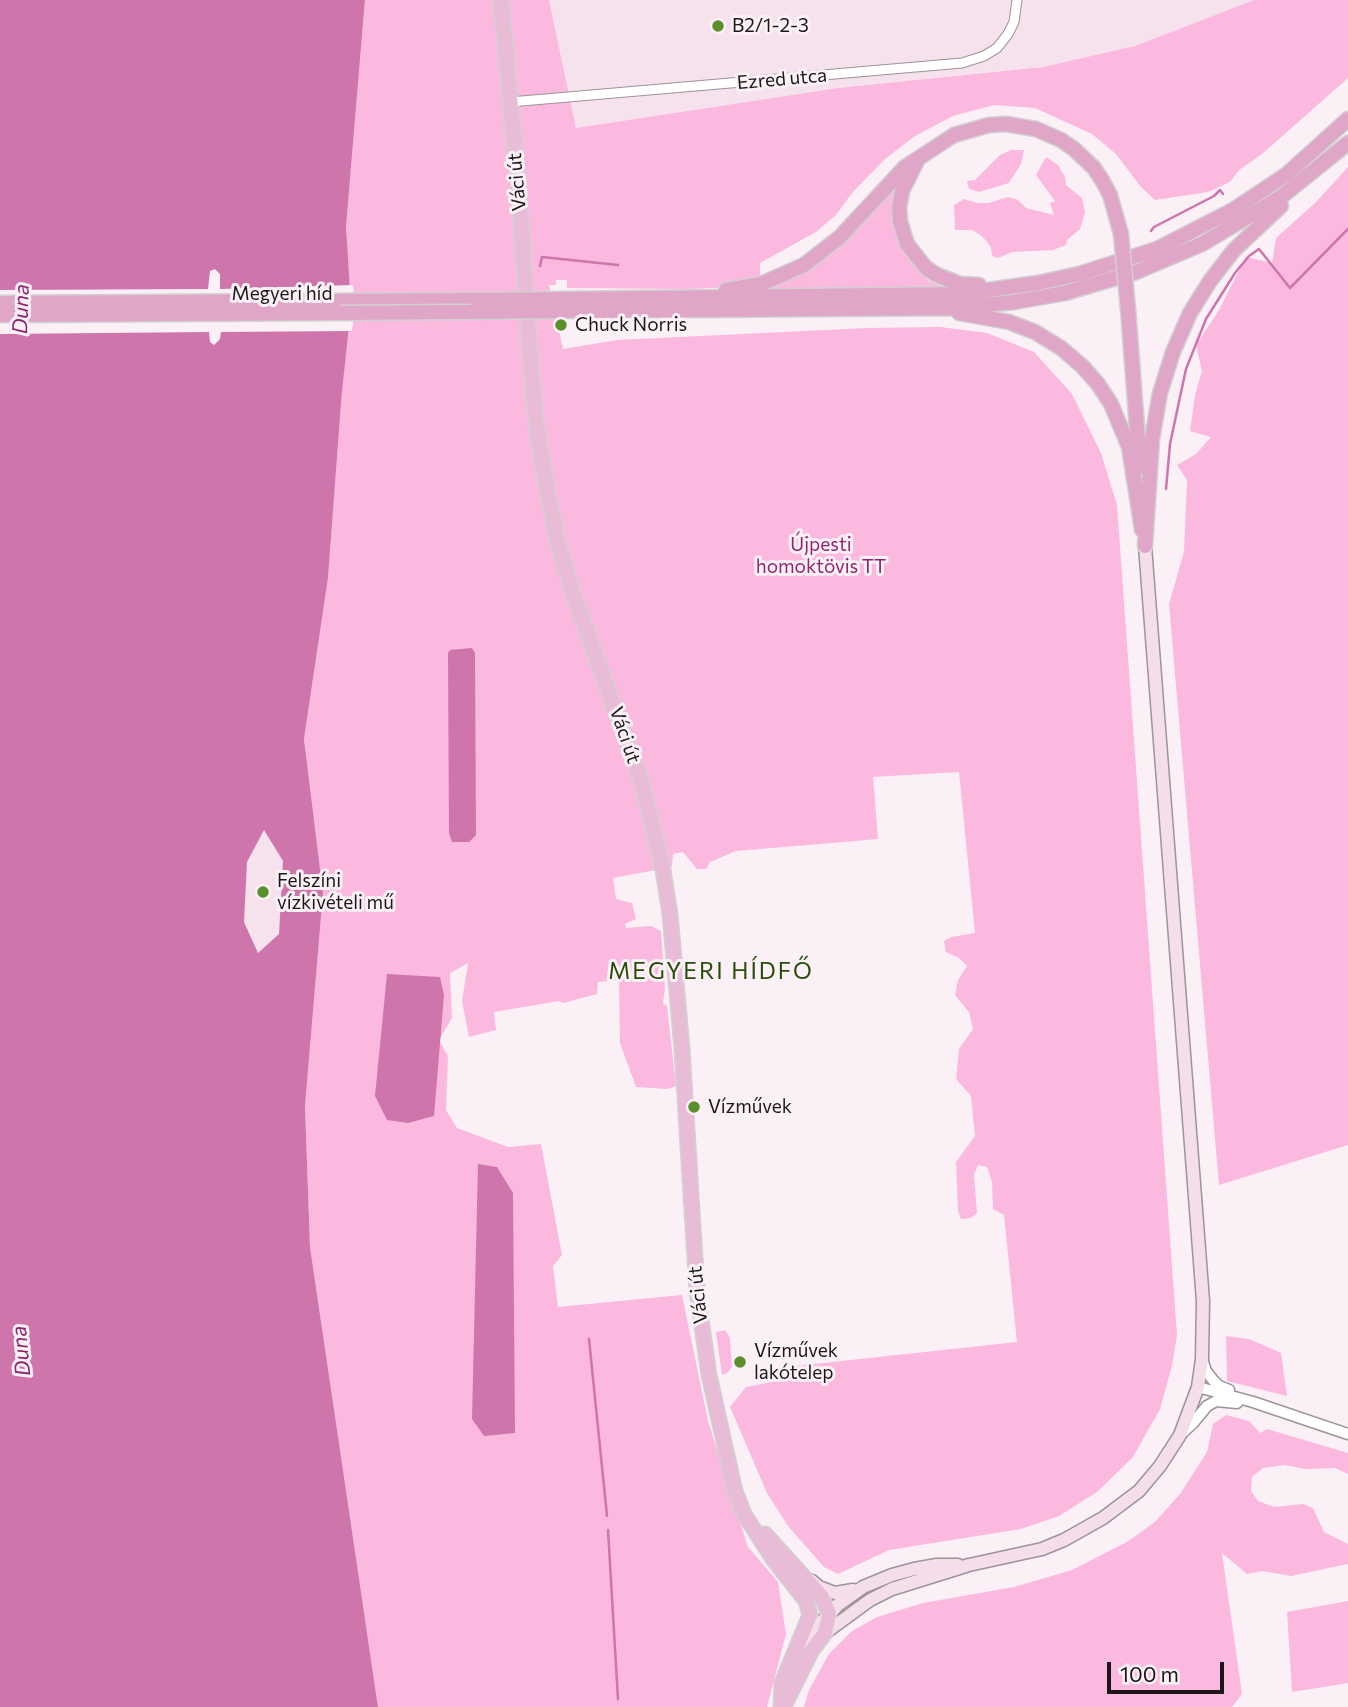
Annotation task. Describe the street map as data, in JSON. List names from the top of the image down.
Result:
{
  "streets": {
    "highway": ["Megyeri híd"],
    "main road": ["Váci út"],
    "street": ["Ezred utca"]
  },
  "crossings": [
    ["Ezred utca", "Váci út"]
  ],
  "districts": ["MEGYERI HÍDFŐ"],
  "water": ["Duna"],
  "parks": ["Újpesti homoktövis TT"],
  "places": [
    "B2/1-2-3",
    "Chuck Norris",
    "Felszíni vízkivételi mű",
    "Vízművek",
    "Vízművek lakótelep"
  ],
  "scale_bar": "100 m"
}
